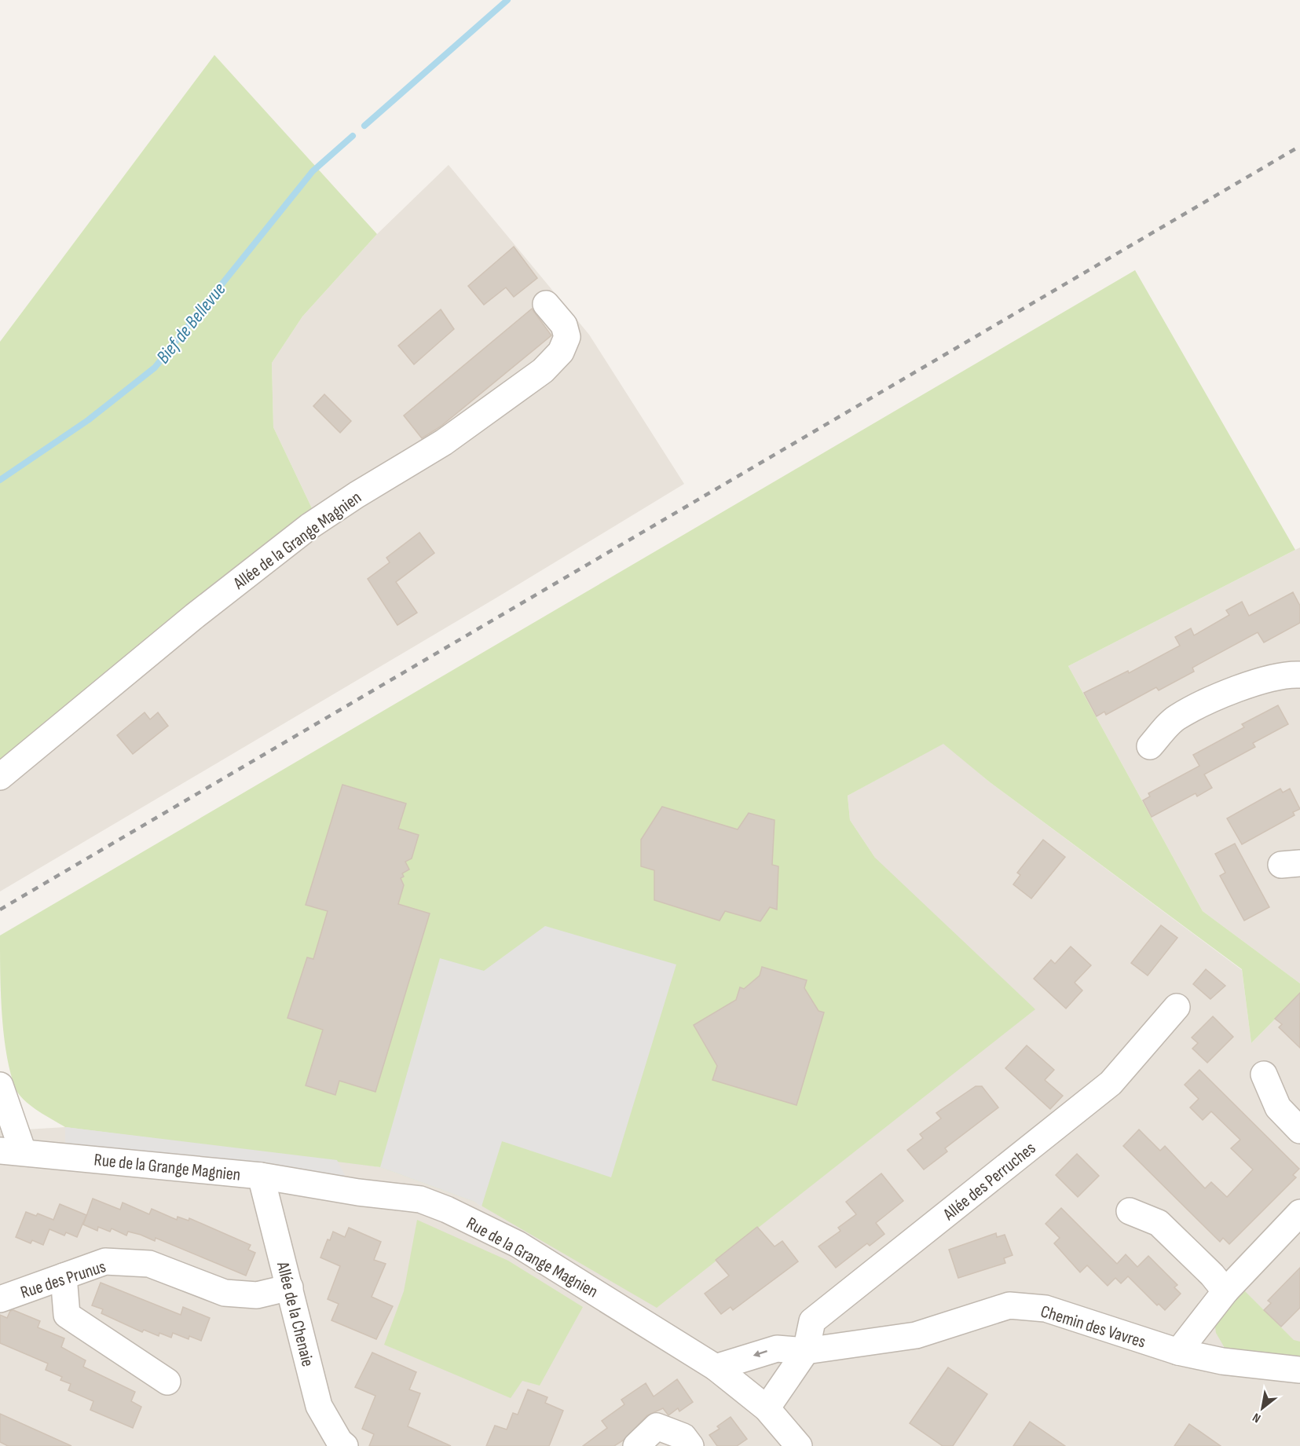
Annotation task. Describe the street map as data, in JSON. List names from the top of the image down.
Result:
{
  "streets": {
    "street": [
      "Allée de la Grange Magnien",
      "Rue de la Grange Magnien",
      "Allée des Perruches",
      "Rue des Prunus",
      "Allée de la Chenaie",
      "Chemin des Vavres"
    ]
  },
  "crossings": [
    ["Rue de la Grange Magnien", "Allée de la Chenaie"],
    ["Rue de la Grange Magnien", "Chemin des Vavres"],
    ["Allée des Perruches", "Chemin des Vavres"],
    ["Rue des Prunus", "Allée de la Chenaie"]
  ],
  "water": ["Bief de Bellevue"],
  "north": "bottom left"
}
